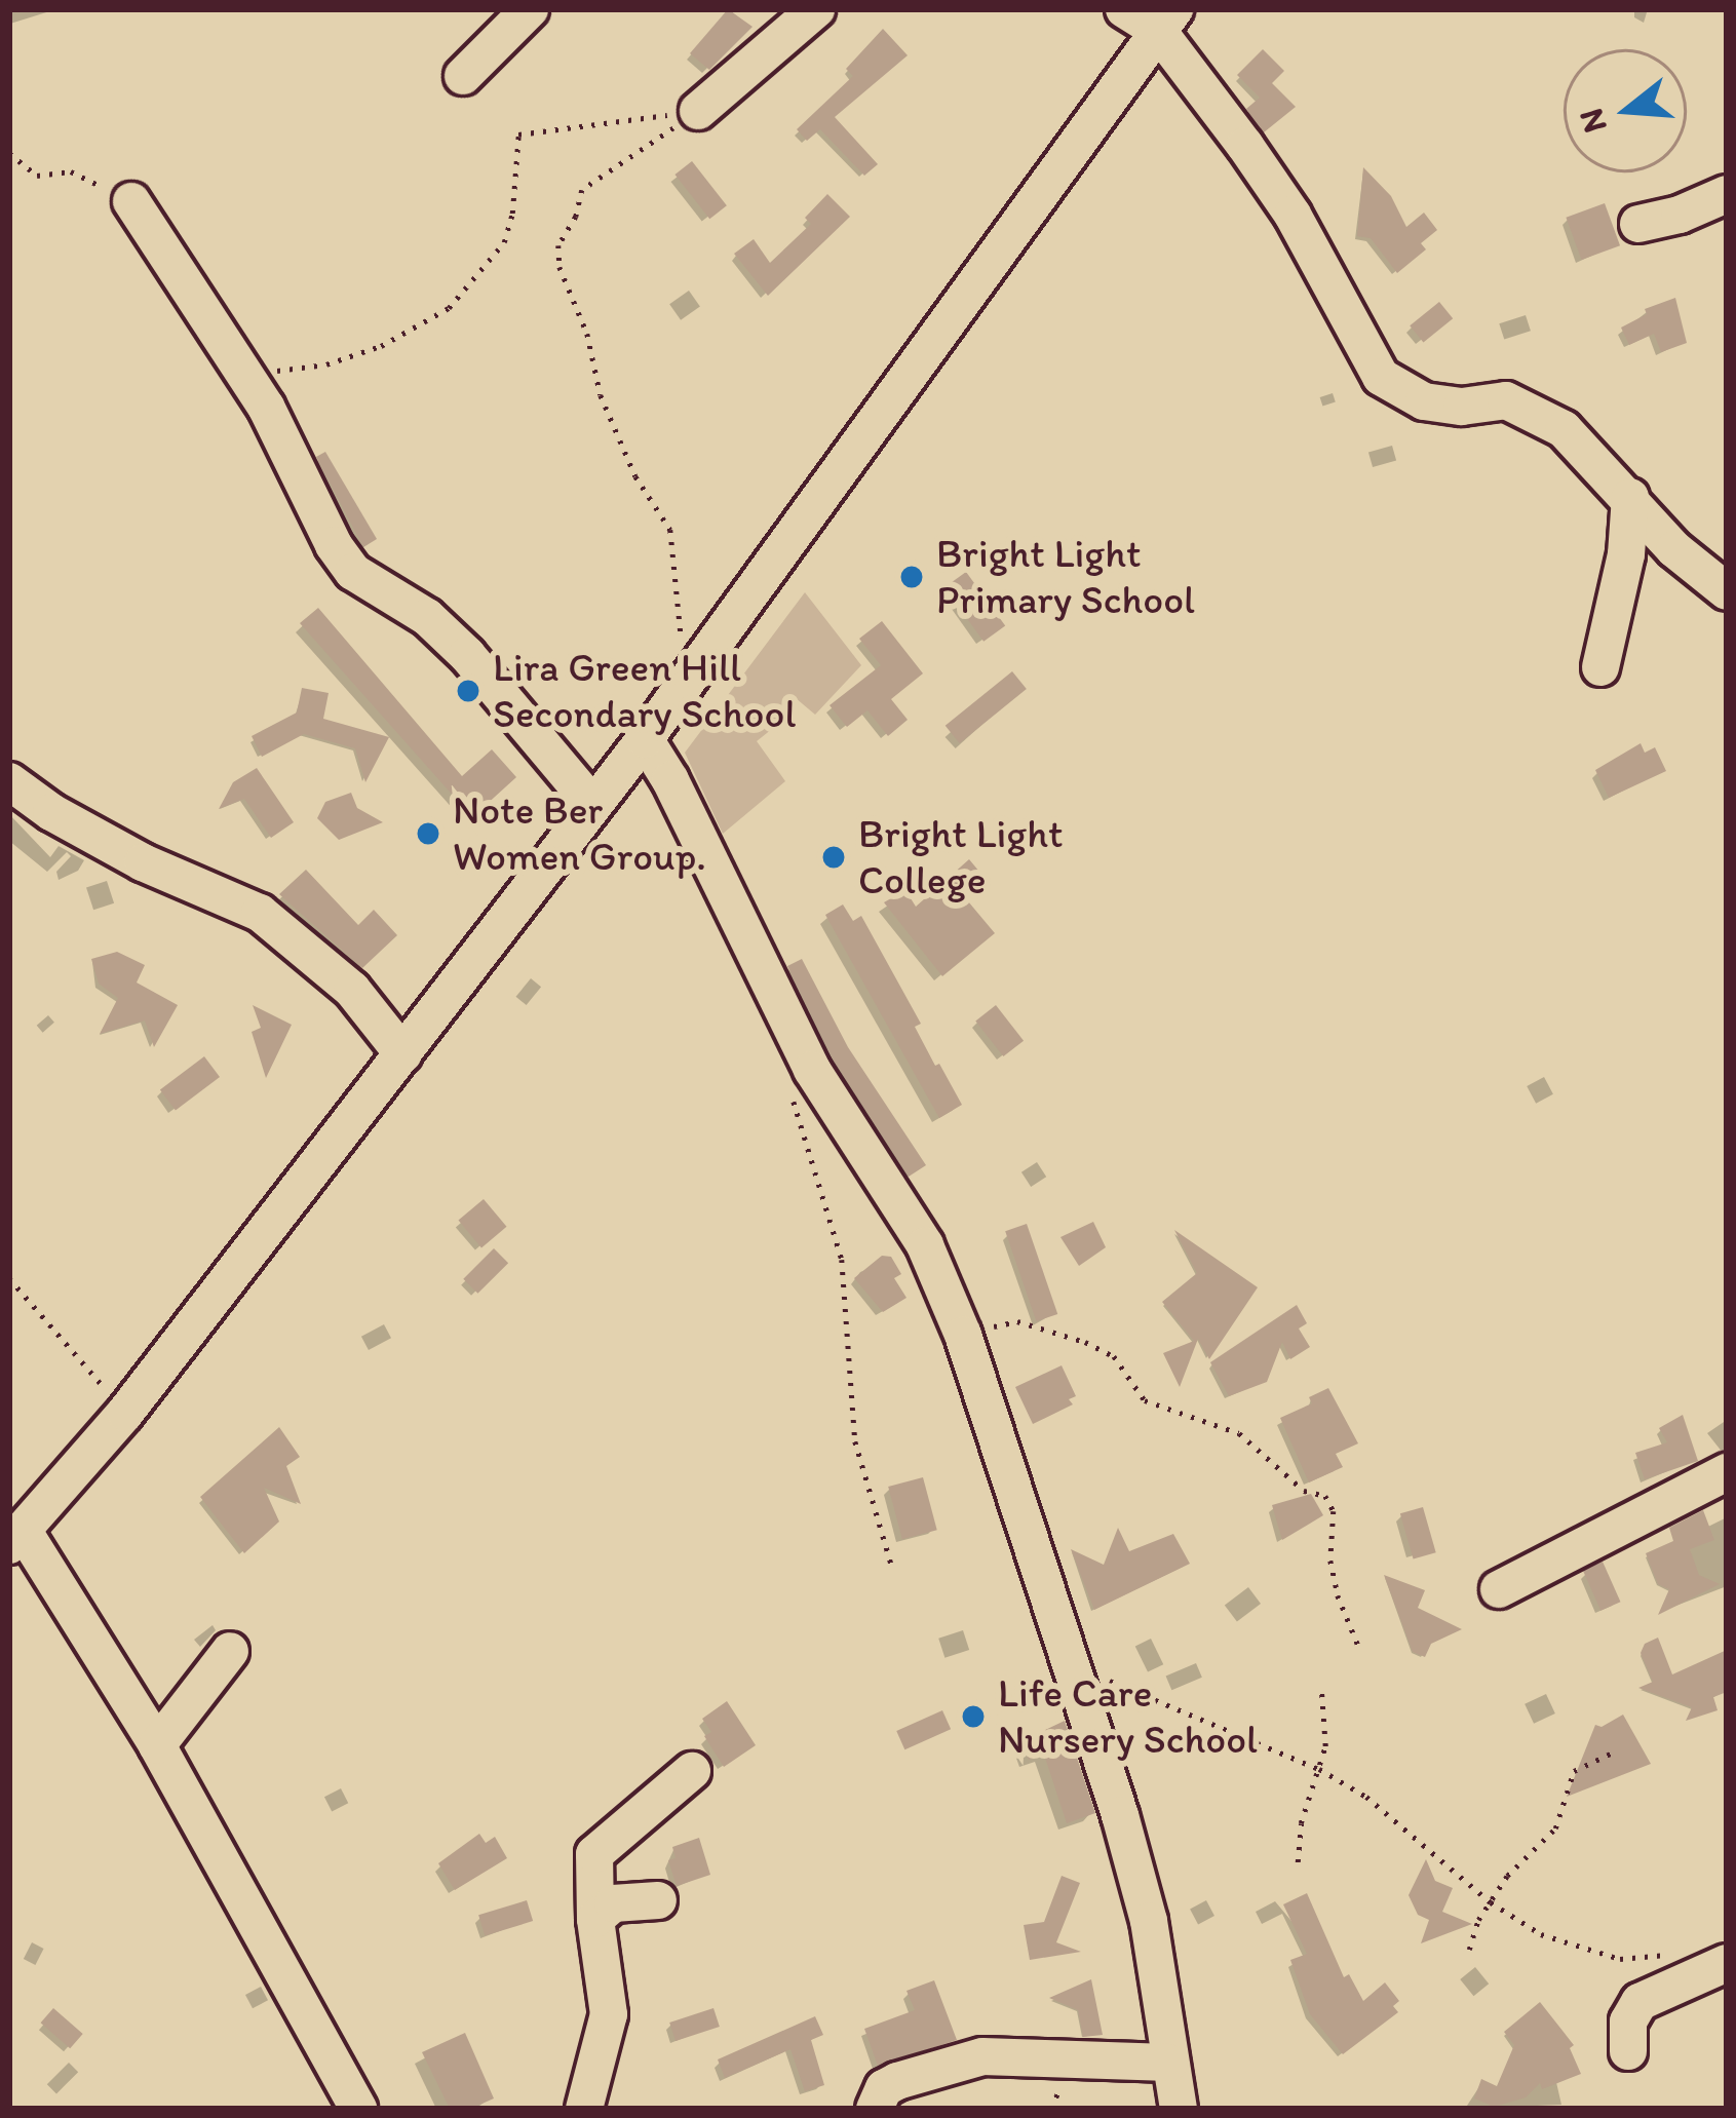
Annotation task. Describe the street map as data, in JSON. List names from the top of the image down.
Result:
{
  "places": [
    "Bright Light Primary School",
    "Lira Green Hill Secondary School",
    "Note Ber Women Group.",
    "Bright Light College",
    "Life Care Nursery School"
  ],
  "north": "left"
}
